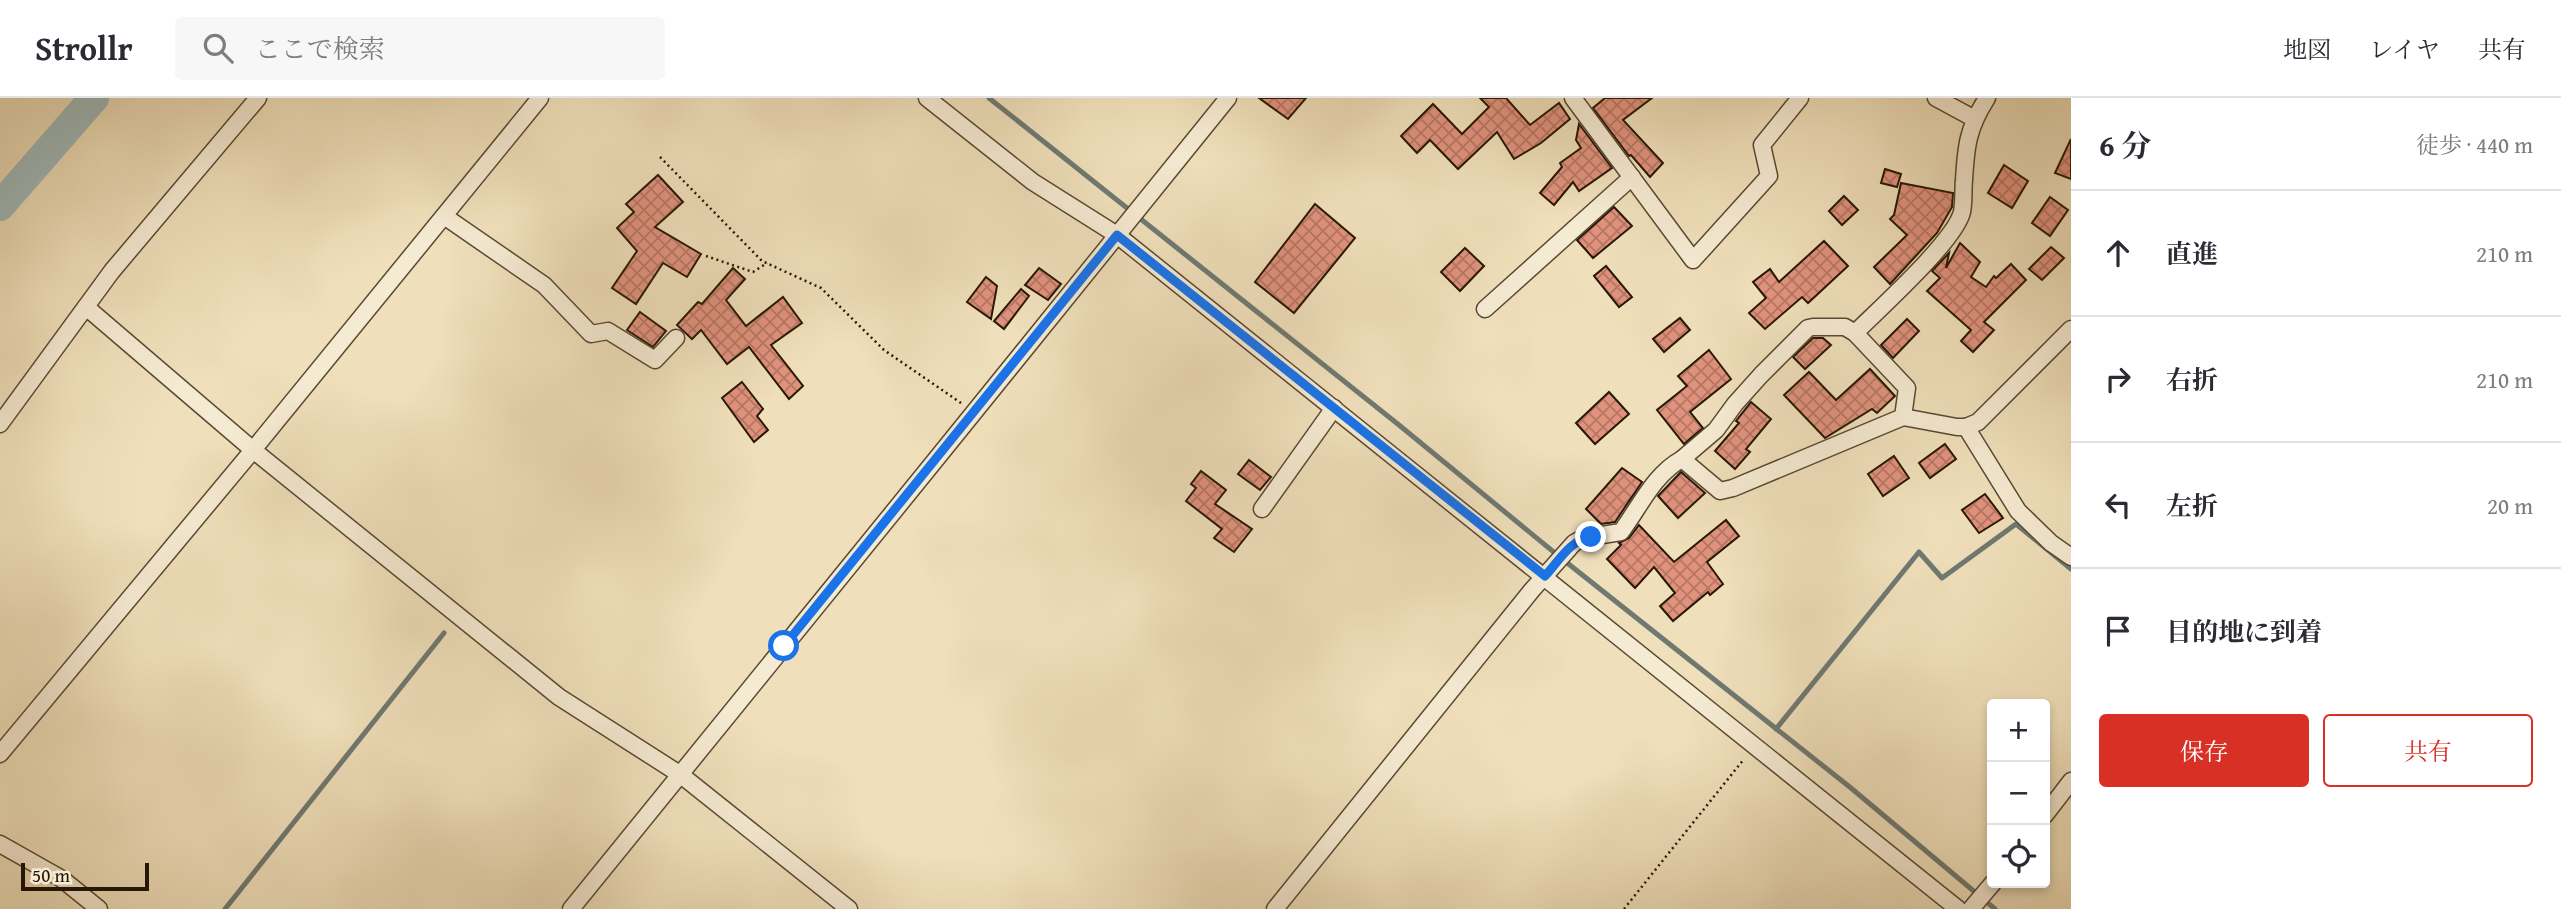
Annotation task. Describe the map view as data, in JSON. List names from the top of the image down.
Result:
{
  "scale_bar": "50 m",
  "page": {
    "header": "Strollr",
    "search": "ここで検索",
    "nav": ["地図", "レイヤ", "共有"],
    "heading": ["6 分", "徒歩 · 440 m"],
    "list": [
      ["直進", "210 m"],
      ["右折", "210 m"],
      ["左折", "20 m"],
      "目的地に到着"
    ],
    "buttons": ["保存", "共有"],
    "map_buttons": ["+", "−"],
    "scale": "50 m"
  }
}
